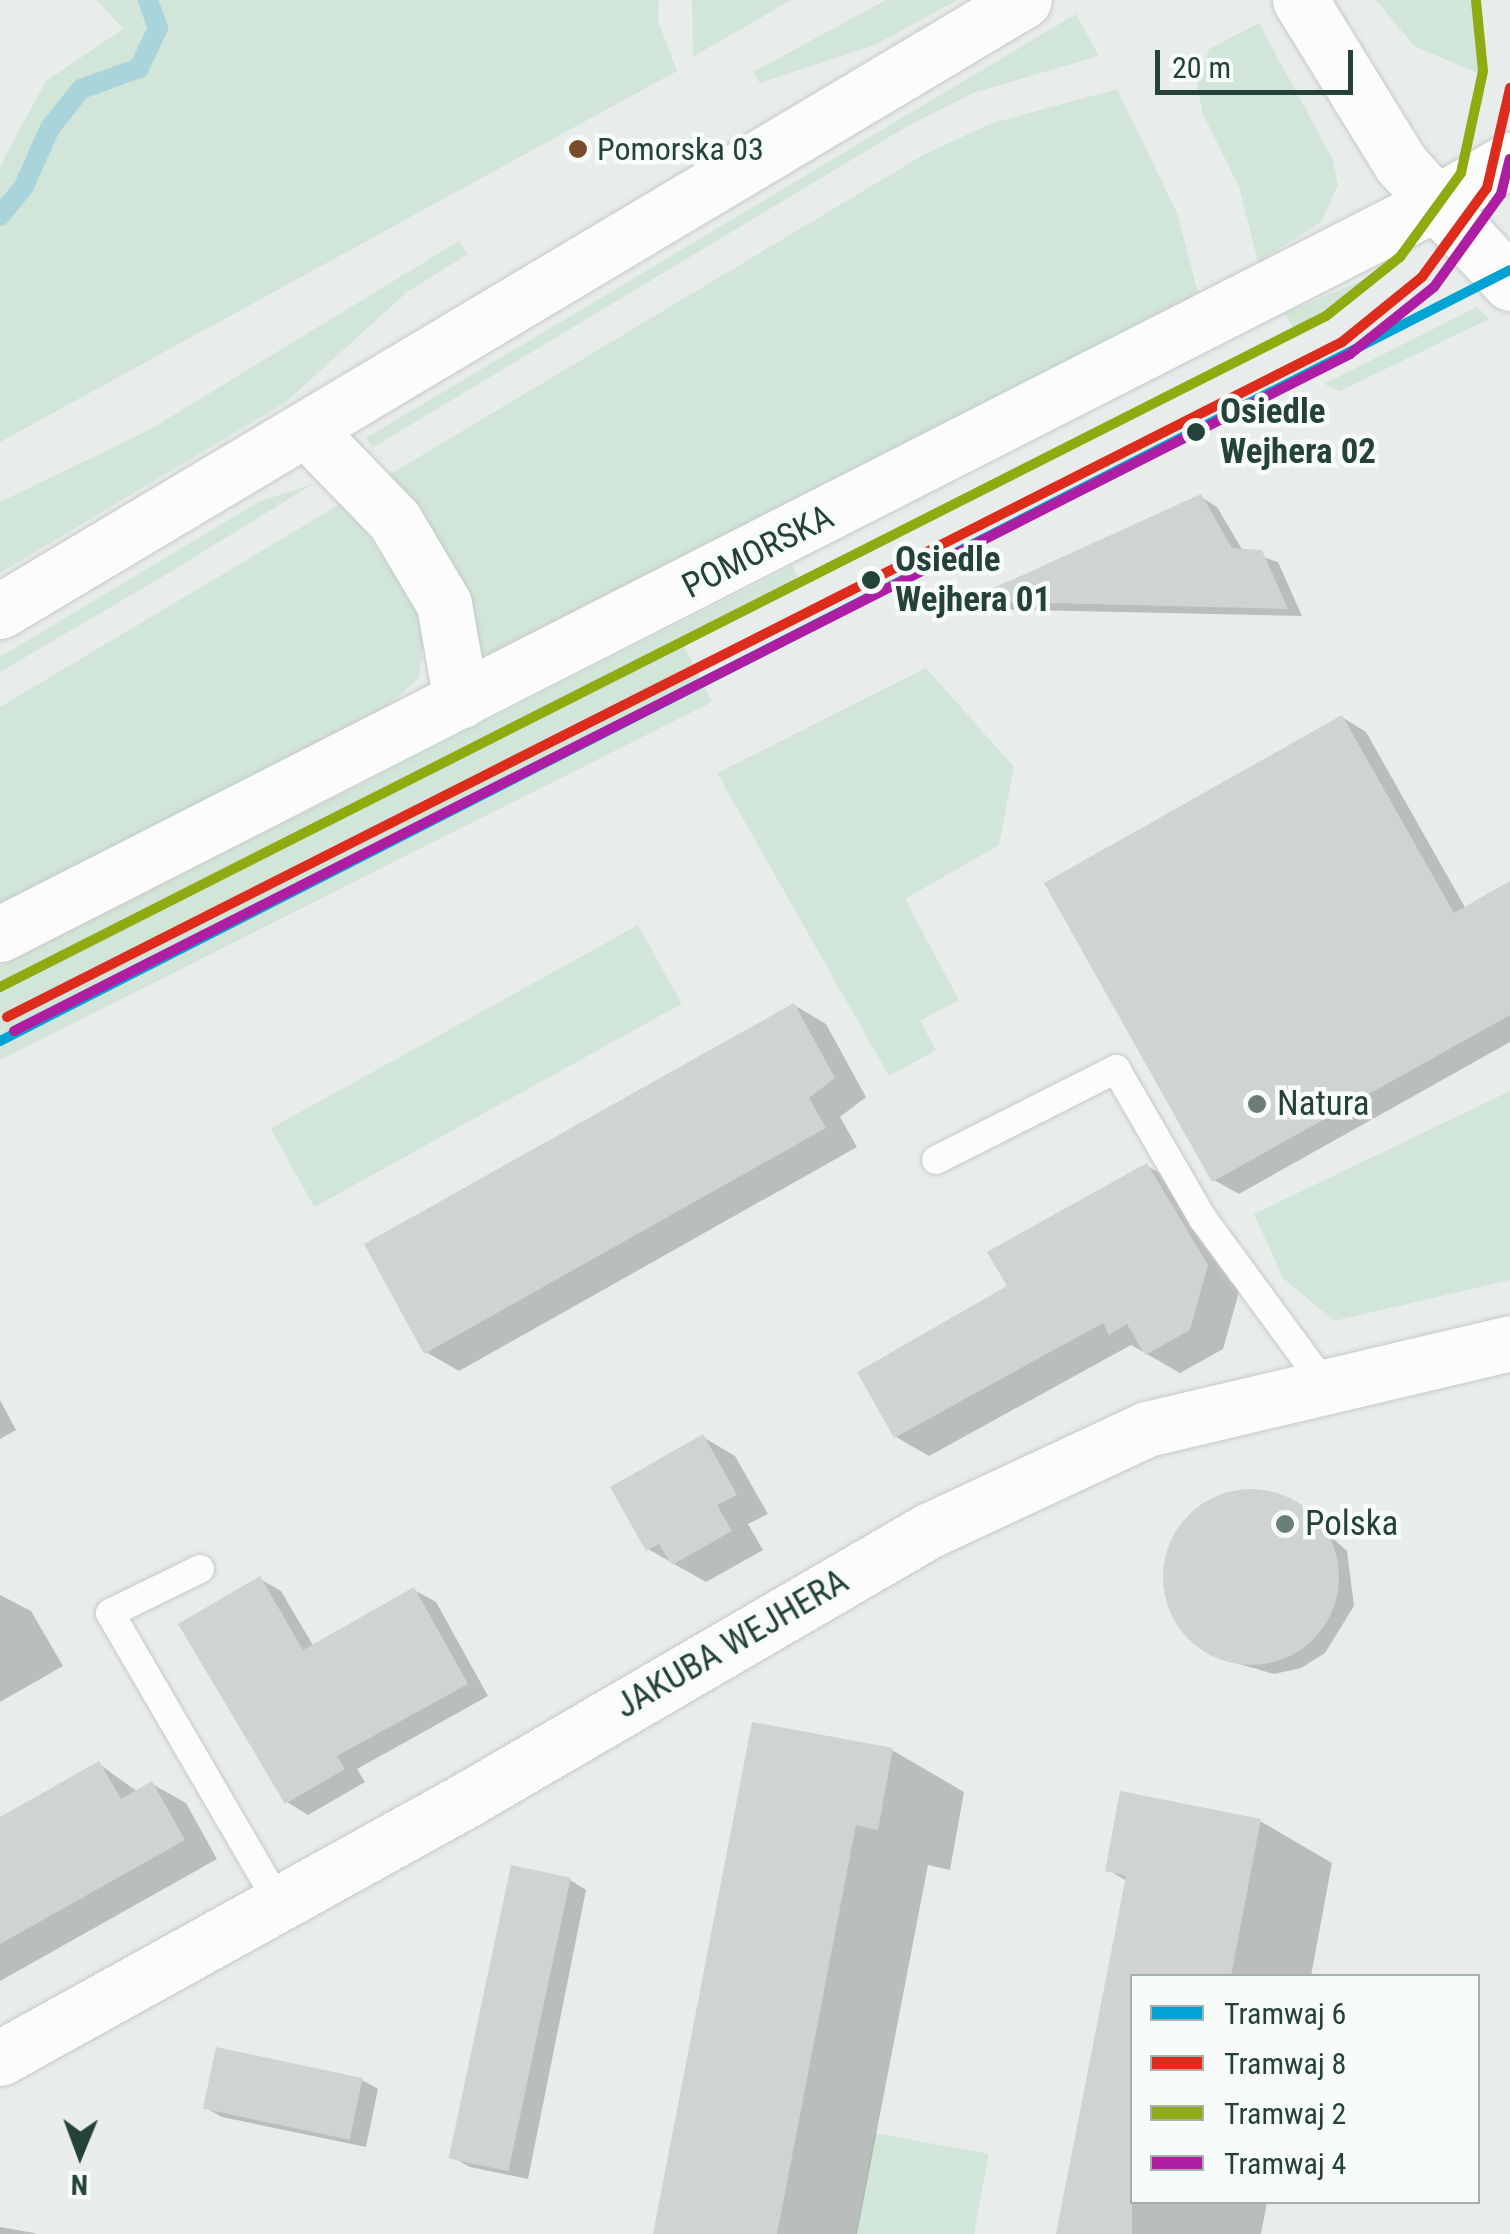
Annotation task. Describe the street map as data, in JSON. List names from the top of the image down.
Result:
{
  "streets": {
    "street": ["POMORSKA", "JAKUBA WEJHERA"]
  },
  "places": [
    "Pomorska 03",
    "Osiedle Wejhera 02",
    "Osiedle Wejhera 01",
    "Natura",
    "Polska"
  ],
  "lines": [
    "tram line 2",
    "tram line 8",
    "tram line 4",
    "tram line 6"
  ],
  "legend": [
    "Tramwaj 6",
    "Tramwaj 8",
    "Tramwaj 2",
    "Tramwaj 4"
  ],
  "scale_bar": "20 m",
  "north": "bottom"
}
